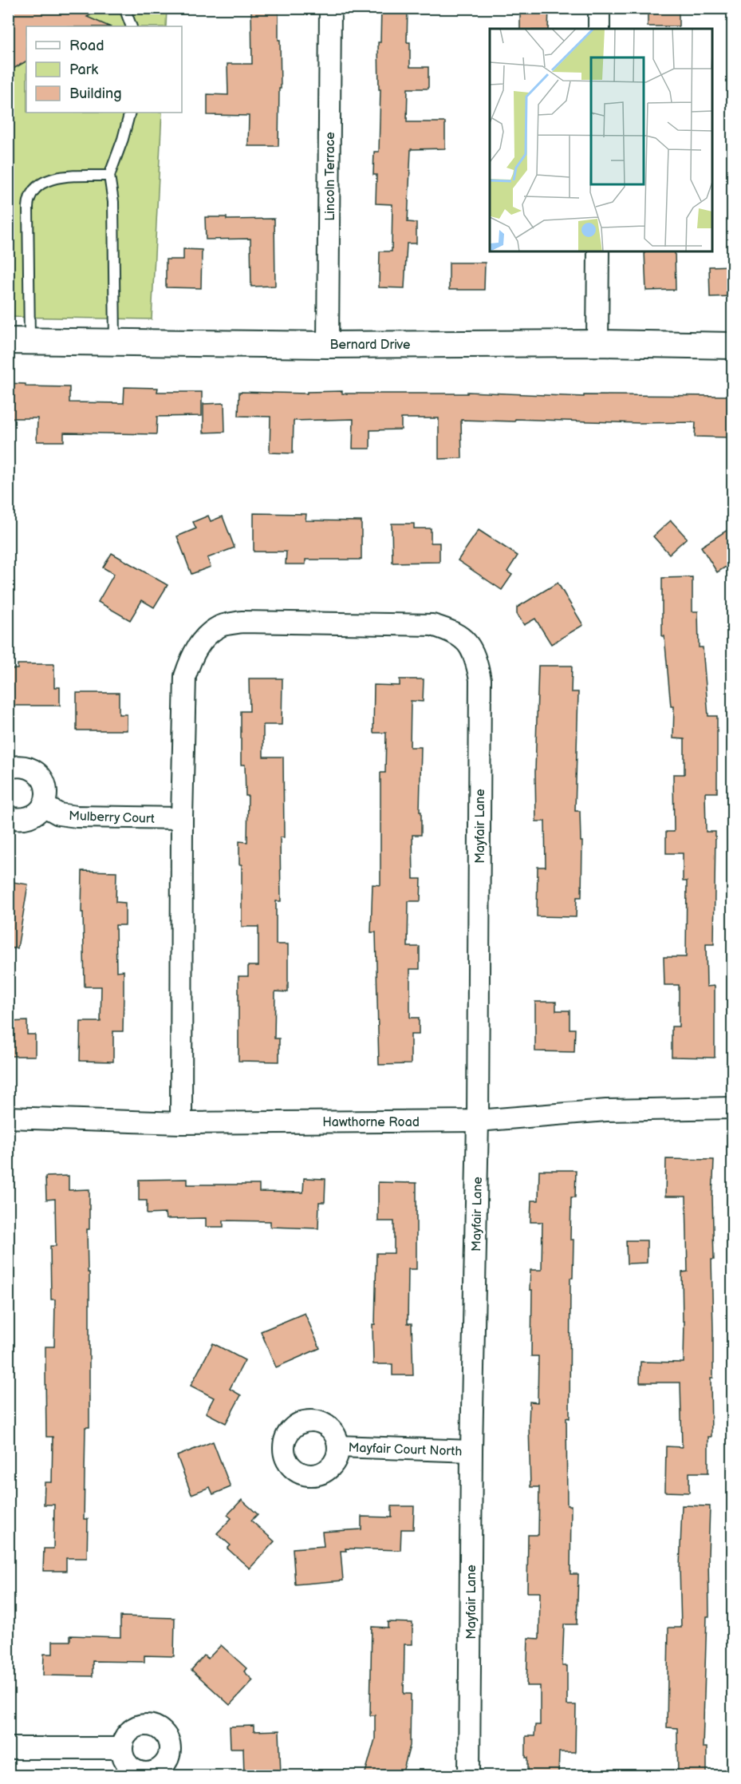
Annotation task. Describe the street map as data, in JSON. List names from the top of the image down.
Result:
{
  "streets": {
    "street": [
      "Lincoln Terrace",
      "Bernard Drive",
      "Mulberry Court",
      "Mayfair Lane",
      "Hawthorne Road",
      "Mayfair Court North"
    ]
  },
  "crossings": [
    ["Lincoln Terrace", "Bernard Drive"],
    ["Mulberry Court", "Mayfair Lane"],
    ["Mayfair Lane", "Hawthorne Road"],
    ["Mayfair Lane", "Mayfair Court North"]
  ],
  "legend": ["Road", "Park", "Building"]
}
